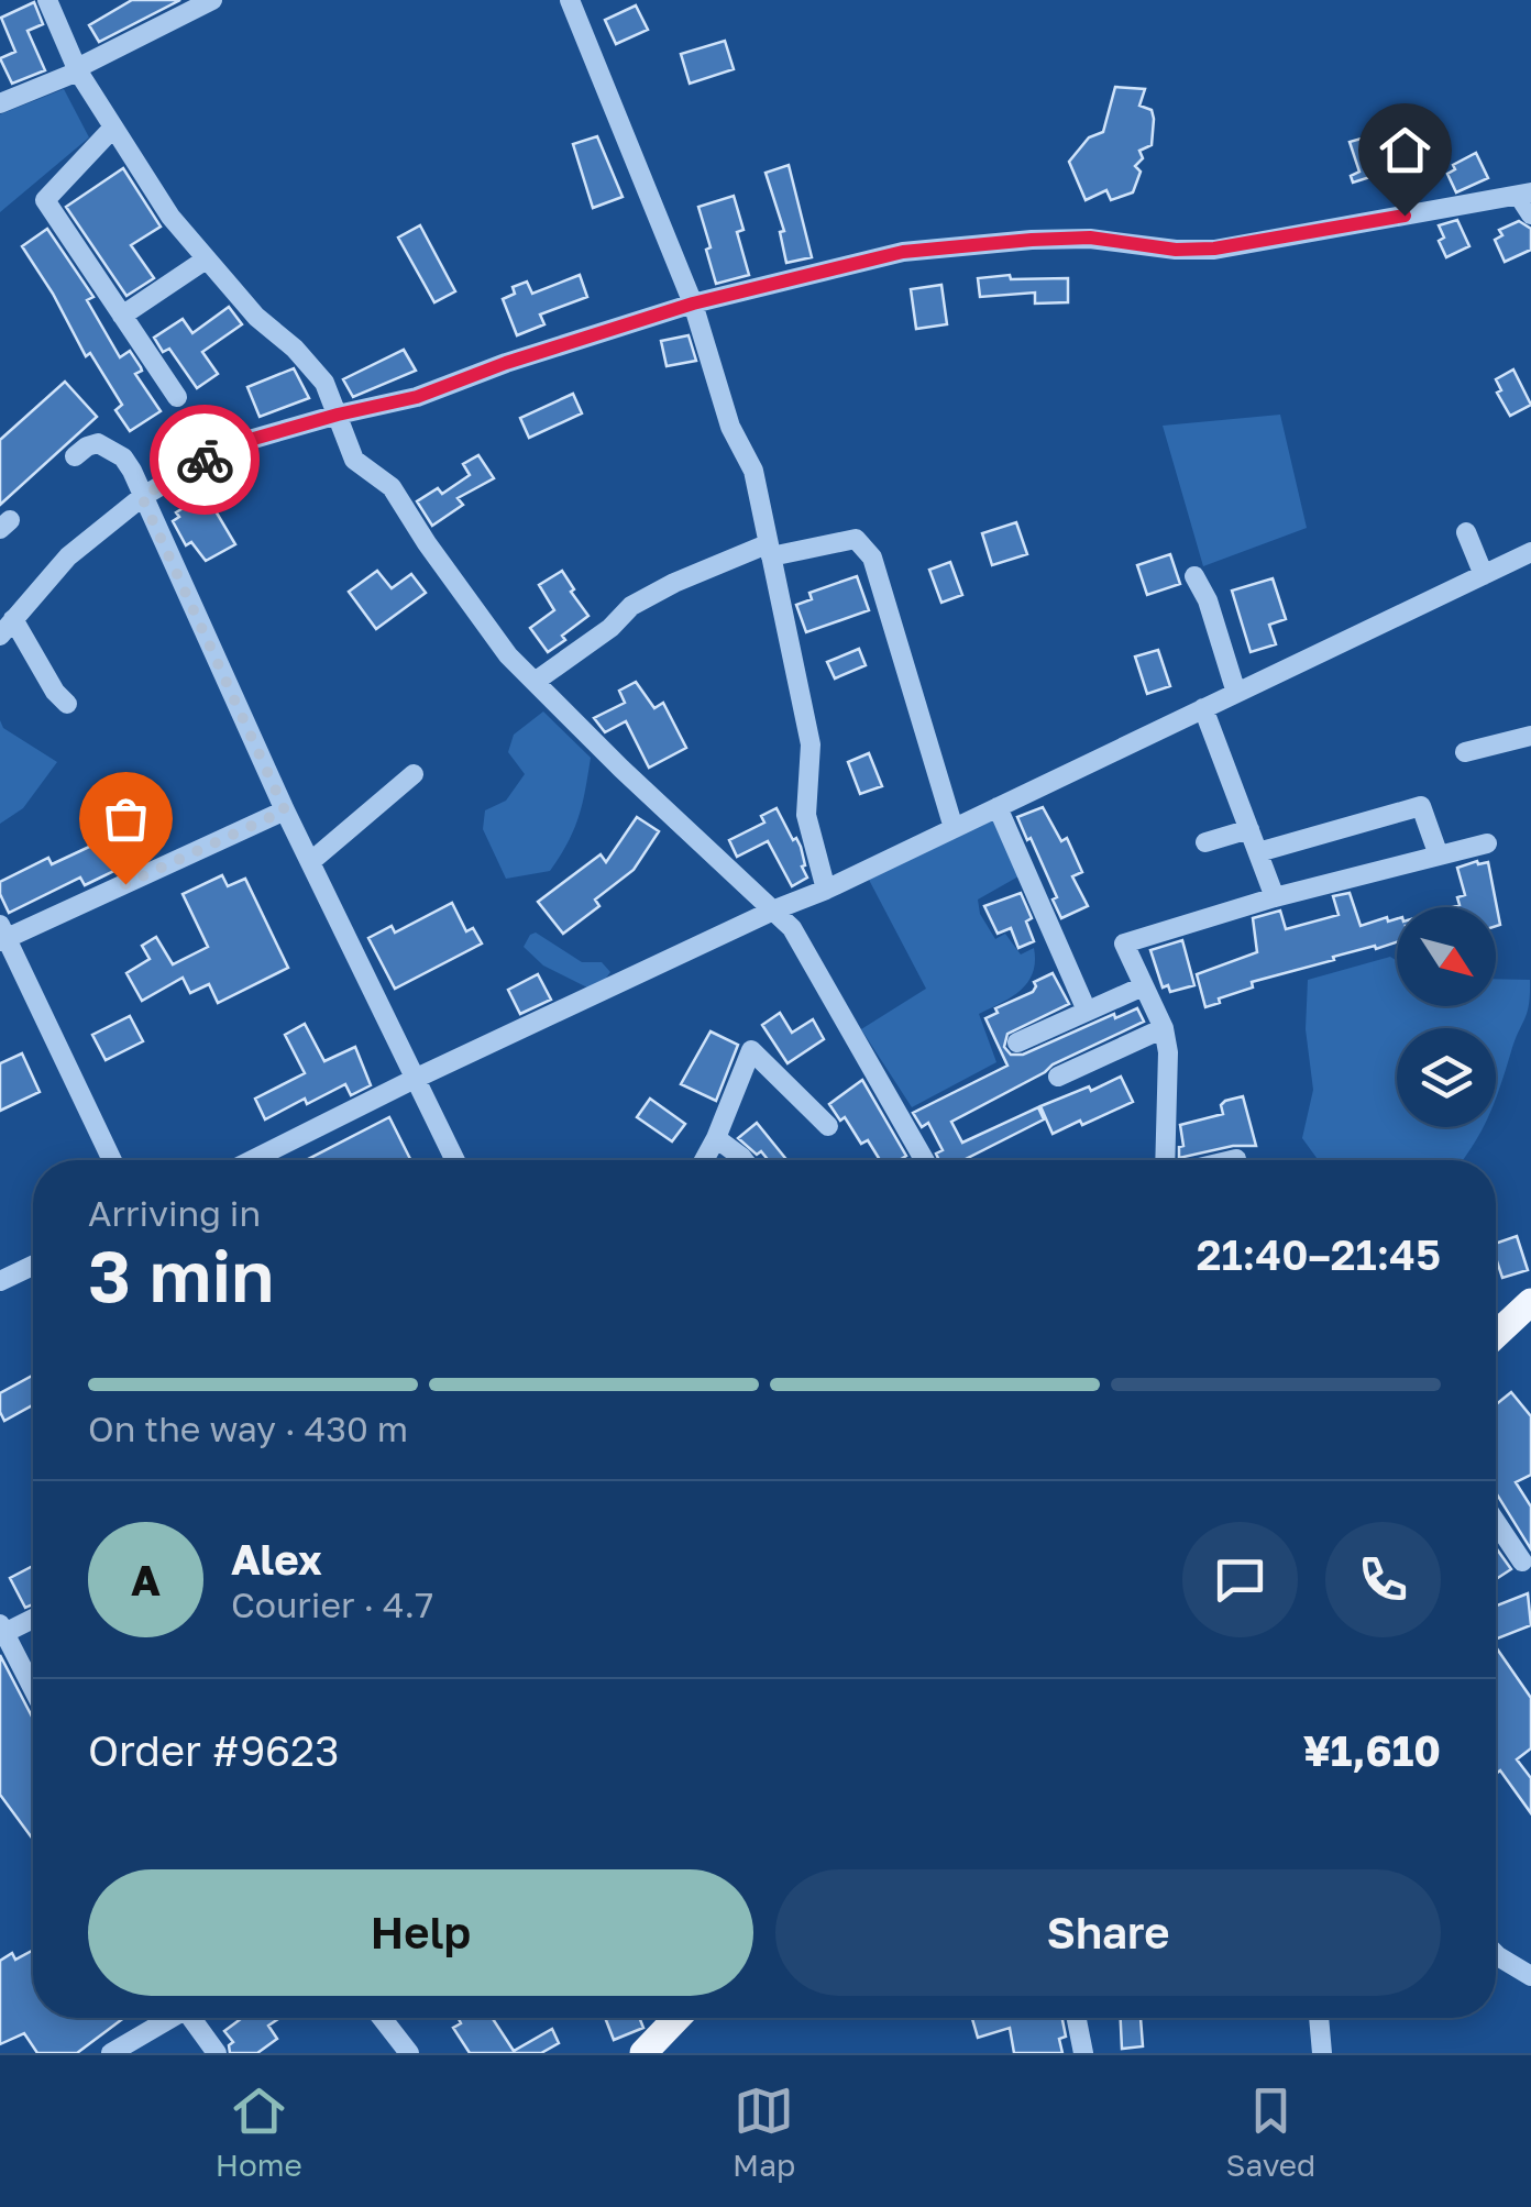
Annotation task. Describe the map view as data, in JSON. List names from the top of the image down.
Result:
{
  "north": "bottom right",
  "page": {
    "heading": ["3 min", "Arriving in", "21:40–21:45"],
    "panel": [
      "Alex",
      "Courier · 4.7",
      "Order #9623",
      "¥1,610"
    ],
    "bar": "On the way · 430 m",
    "round": "A",
    "buttons": ["Help", "Share"],
    "tabs": ["Home", "Map", "Saved"]
  }
}
